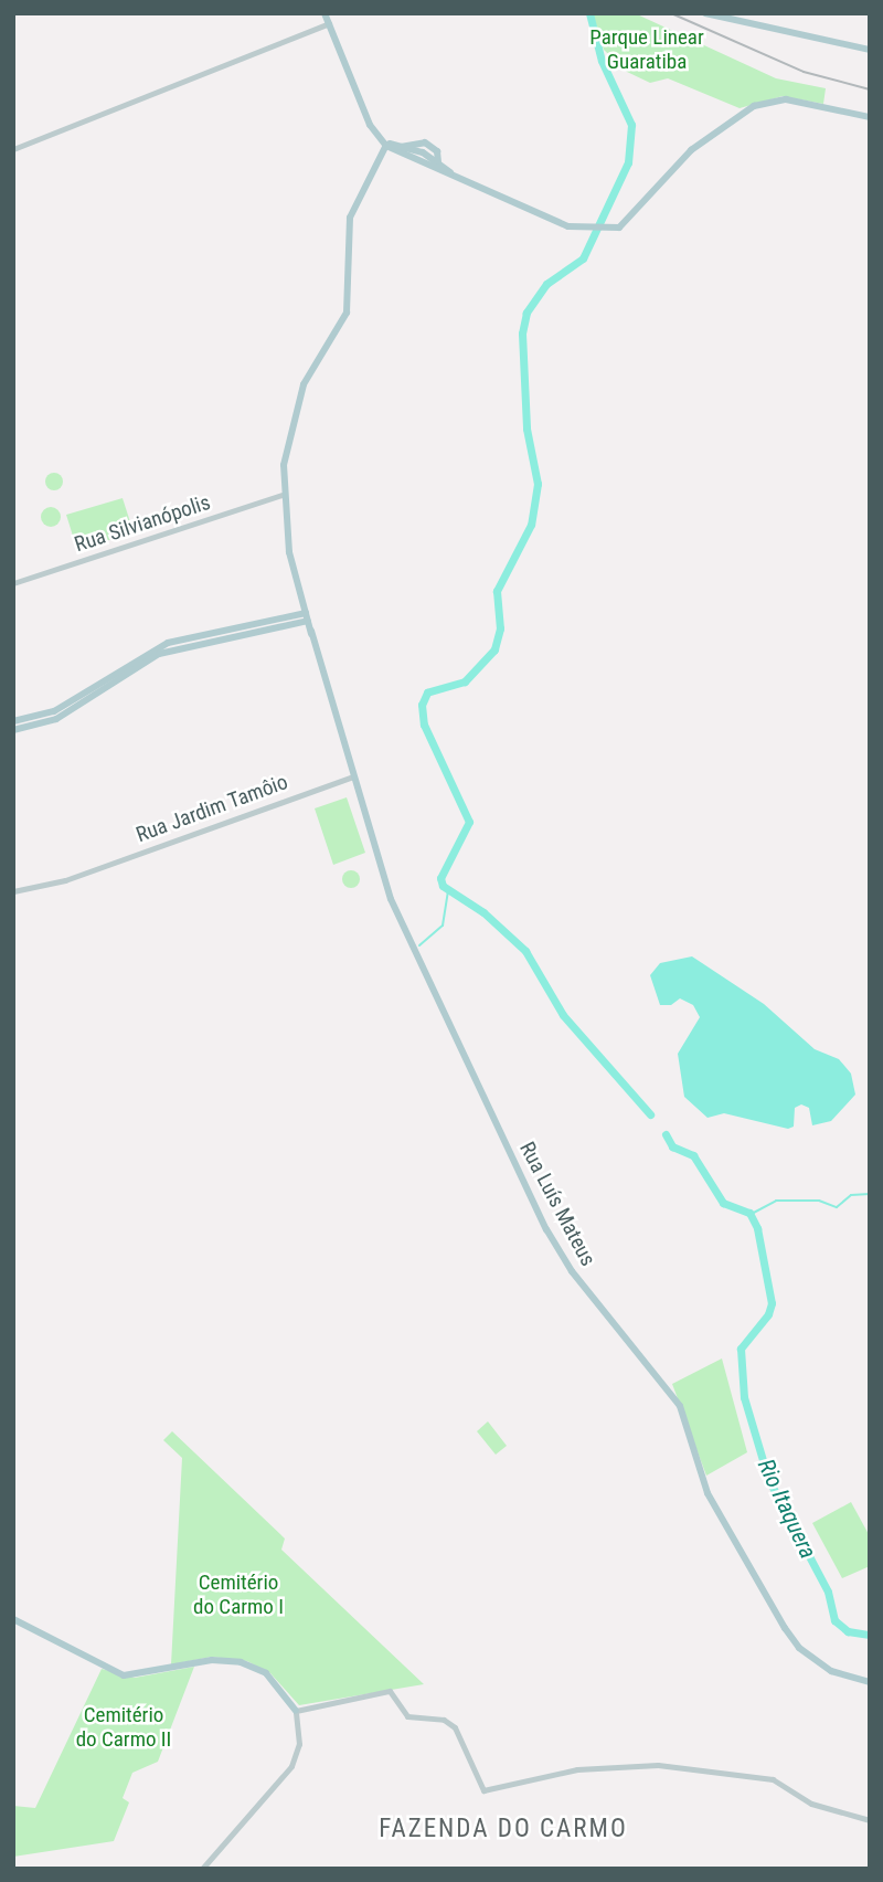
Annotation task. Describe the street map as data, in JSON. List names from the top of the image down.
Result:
{
  "streets": {
    "main road": ["Rua Luís Mateus"],
    "street": ["Rua Silvianópolis", "Rua Jardim Tamôio"]
  },
  "crossings": [
    ["Rua Silvianópolis", "Rua Luís Mateus"],
    ["Rua Jardim Tamôio", "Rua Luís Mateus"]
  ],
  "districts": ["FAZENDA DO CARMO"],
  "water": ["Rio Itaquera"],
  "parks": ["Parque Linear Guaratiba", "Cemitério do Carmo I", "Cemitério do Carmo II"]
}
